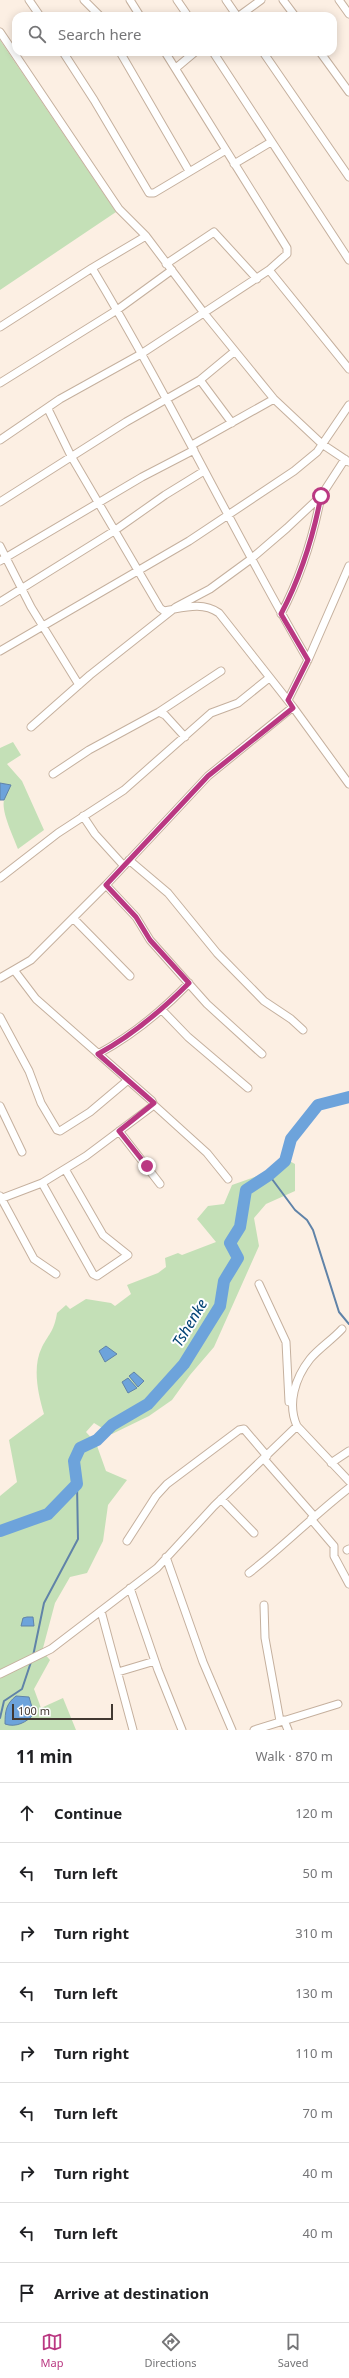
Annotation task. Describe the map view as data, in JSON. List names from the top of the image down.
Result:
{
  "water": ["Tshenke"],
  "scale_bar": "100 m",
  "page": {
    "search": "Search here",
    "scale": "100 m",
    "heading": ["11 min", "Walk · 870 m"],
    "list": [
      ["Continue", "120 m"],
      ["Turn left", "50 m"],
      ["Turn right", "310 m"],
      ["Turn left", "130 m"],
      ["Turn right", "110 m"],
      ["Turn left", "70 m"],
      ["Turn right", "40 m"],
      ["Turn left", "40 m"],
      "Arrive at destination"
    ],
    "nav": ["Map", "Directions", "Saved"]
  }
}
